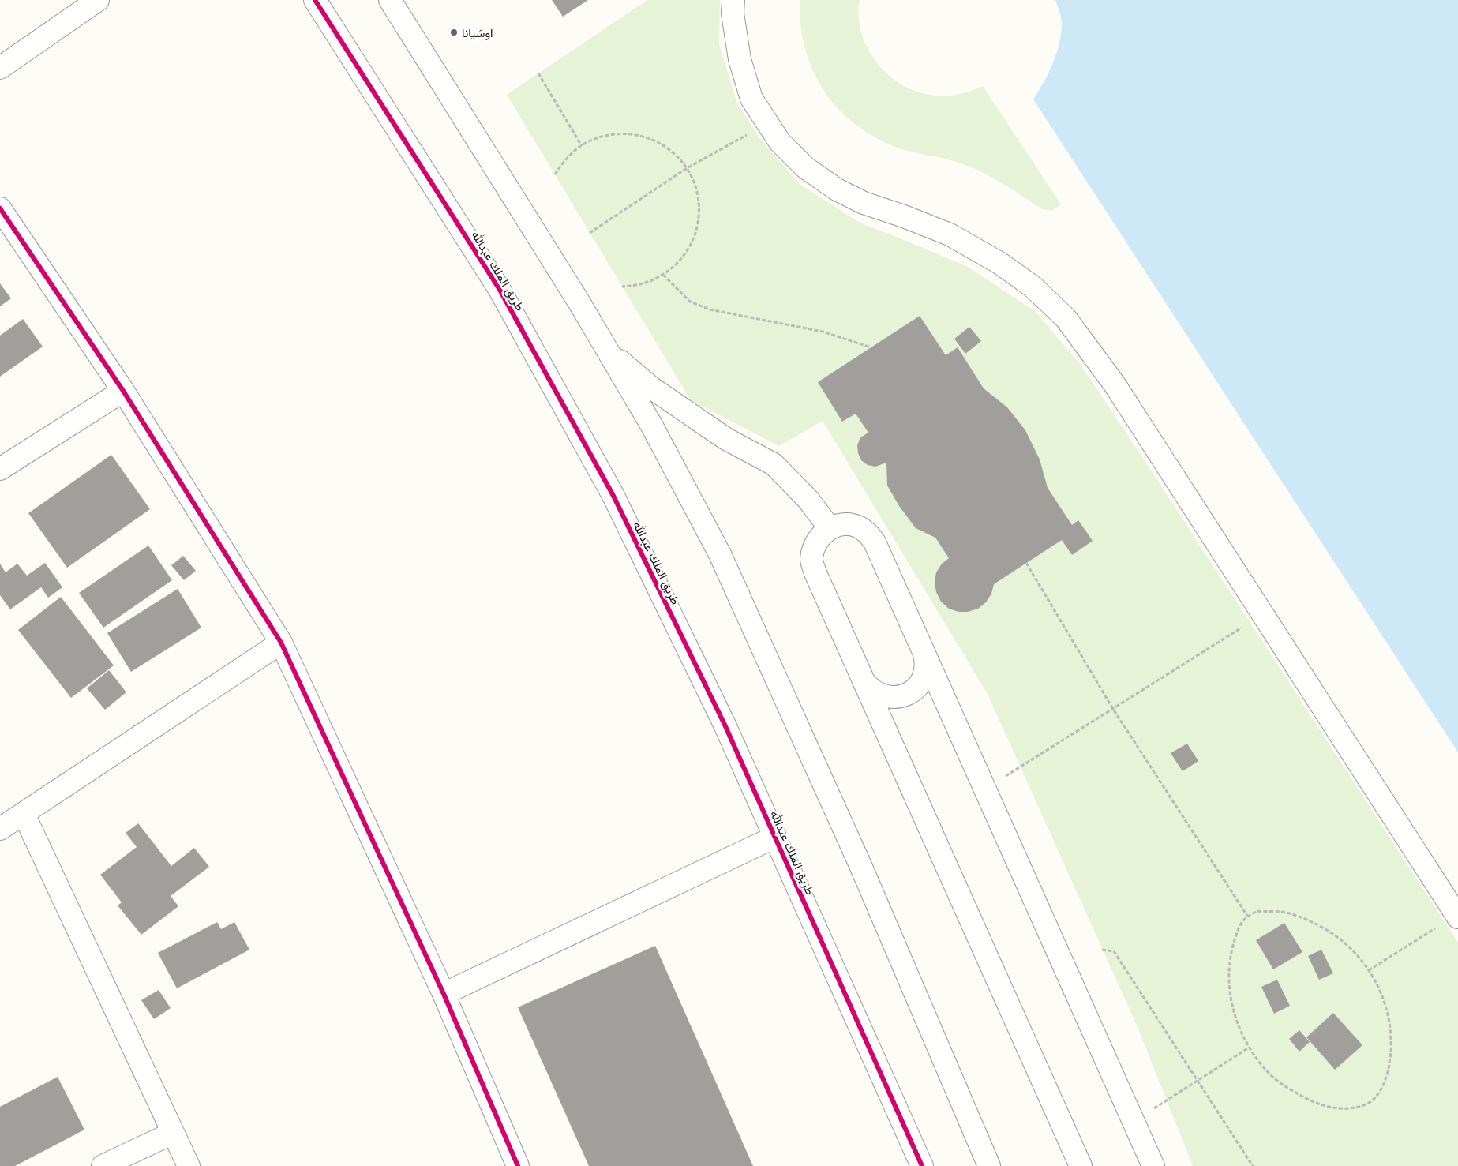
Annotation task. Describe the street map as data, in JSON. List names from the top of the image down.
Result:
{
  "streets": {
    "street": ["طريق الملك عبدالله"]
  },
  "places": ["اوشيانا"]
}
